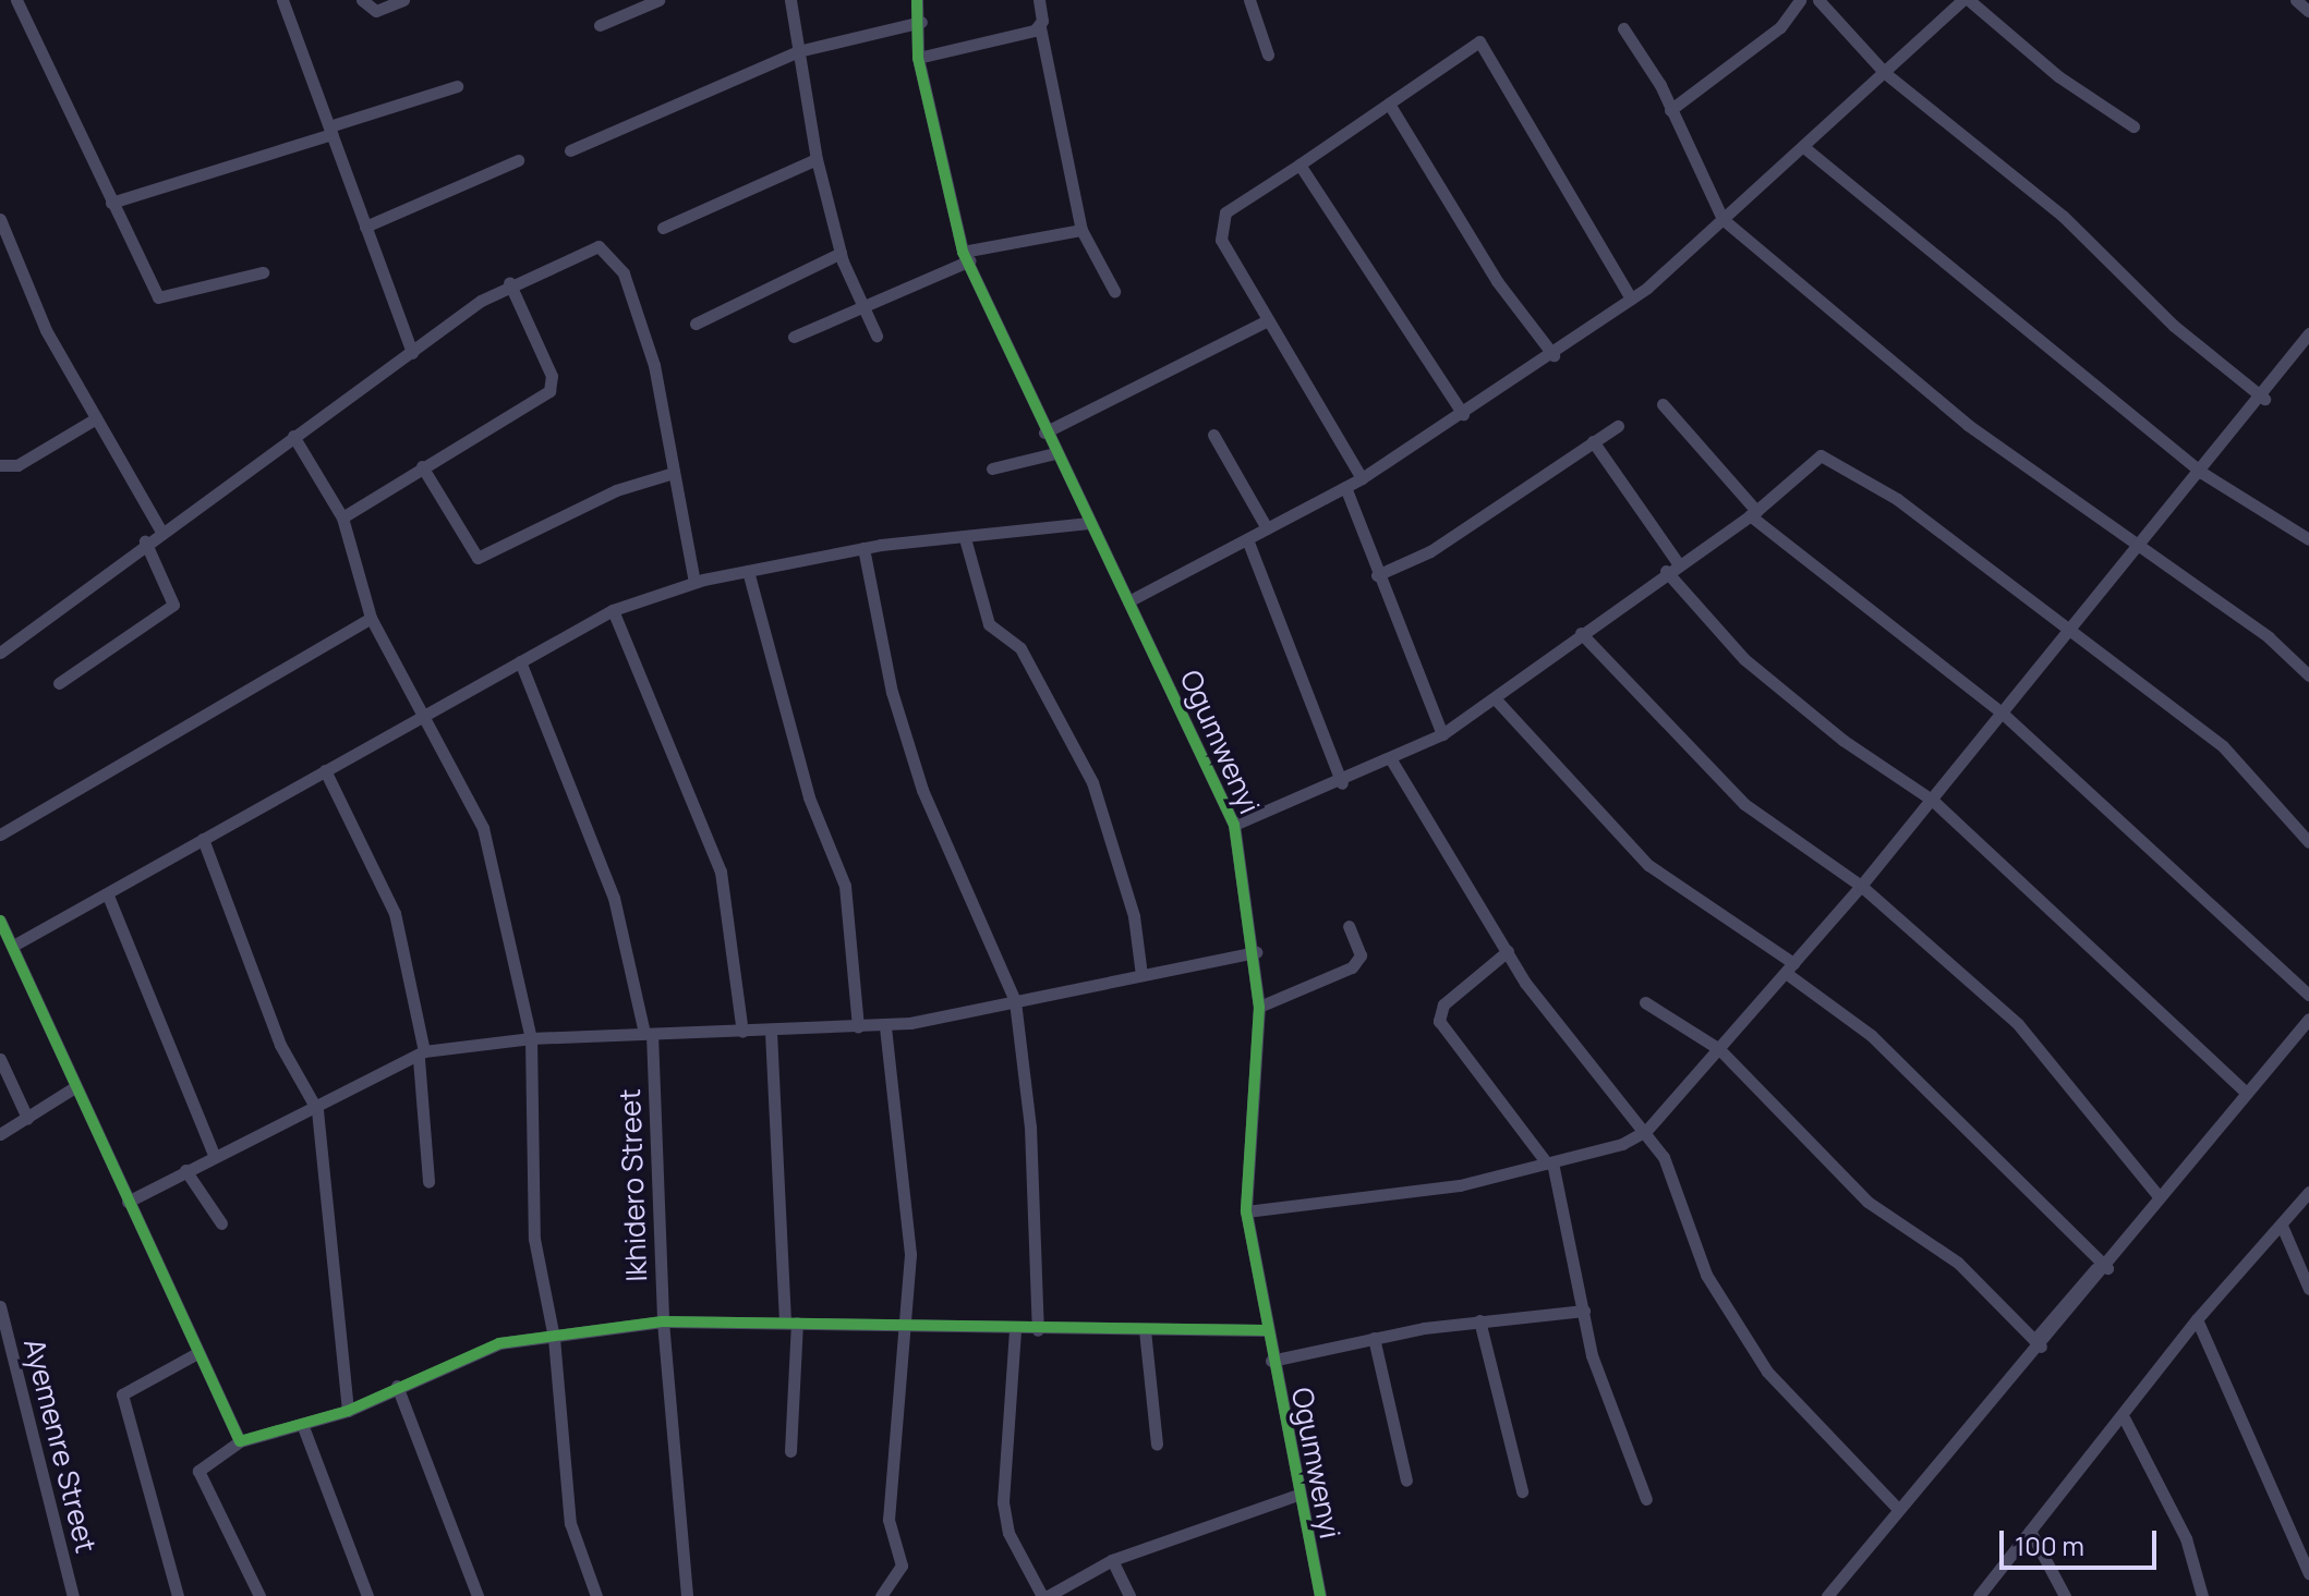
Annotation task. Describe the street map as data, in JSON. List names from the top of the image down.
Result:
{
  "streets": {
    "street": ["Ogumwenyi", "Ikhidero Street", "Ayemenre Street"]
  },
  "scale_bar": "100 m"
}
